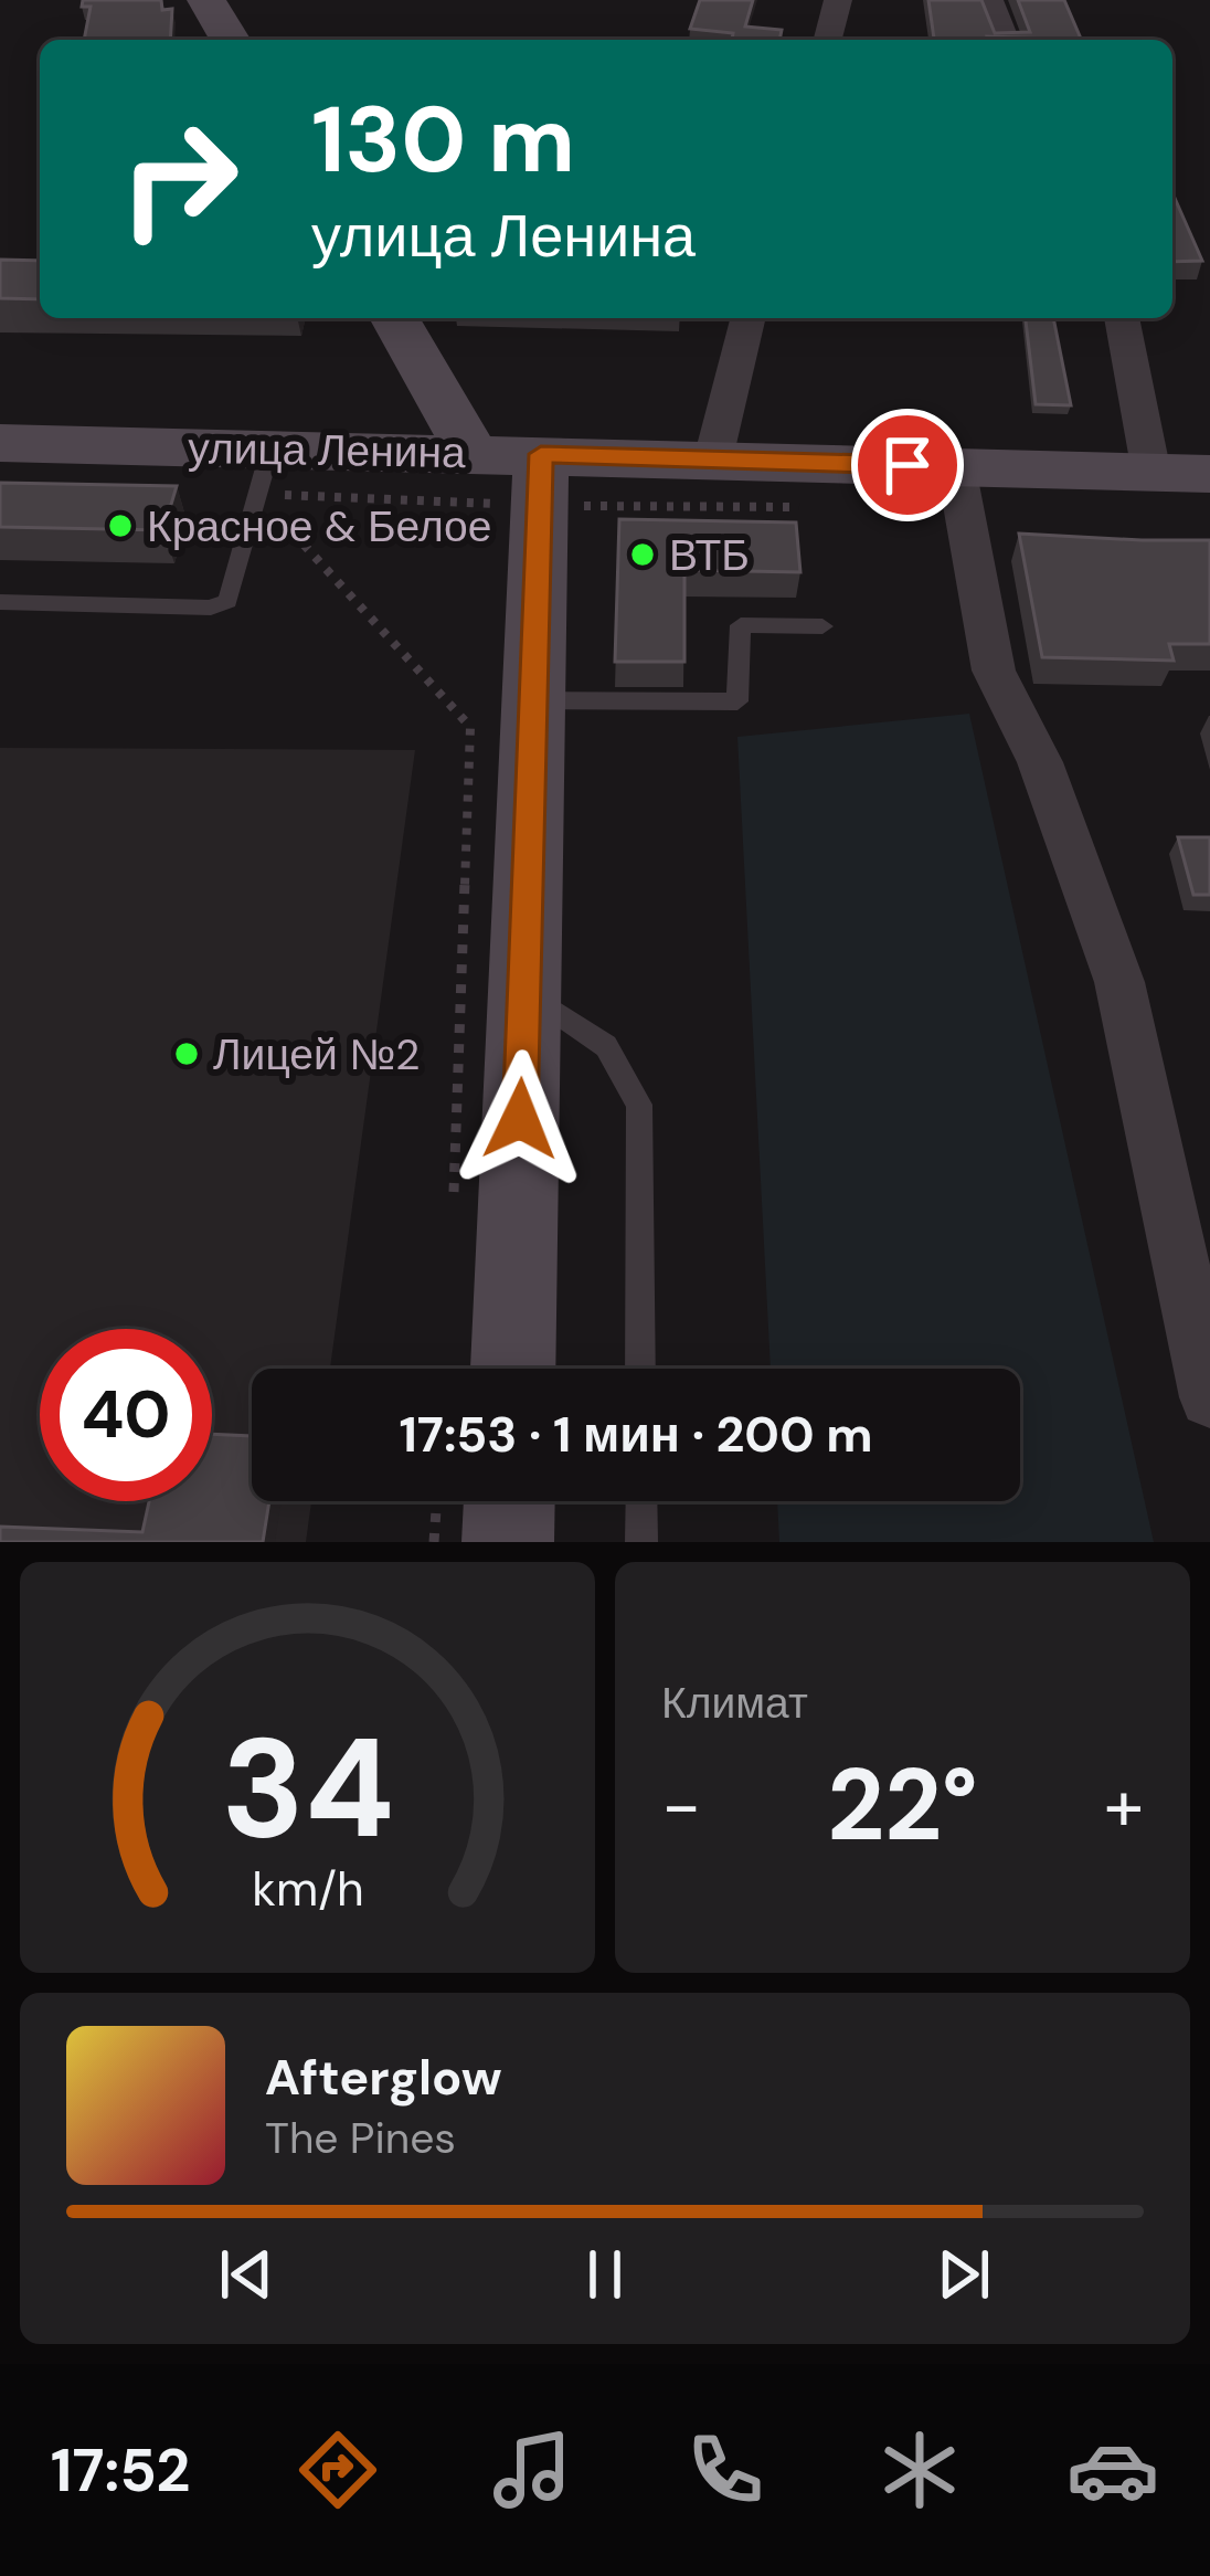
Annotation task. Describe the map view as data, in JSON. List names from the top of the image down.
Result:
{
  "streets": {
    "street": ["улица Ленина"]
  },
  "places": ["Красное & Белое", "ВТБ", "Лицей №2"],
  "page": {
    "turn": ["130 m", "улица Ленина"],
    "limit": "40",
    "trip": "17:53 · 1 мин · 200 m",
    "tile": "Климат",
    "heat": ["−", "22°", "+"],
    "song": ["Afterglow", "The Pines"],
    "tabs": "17:52",
    "gauge": ["34", "km/h"]
  }
}
